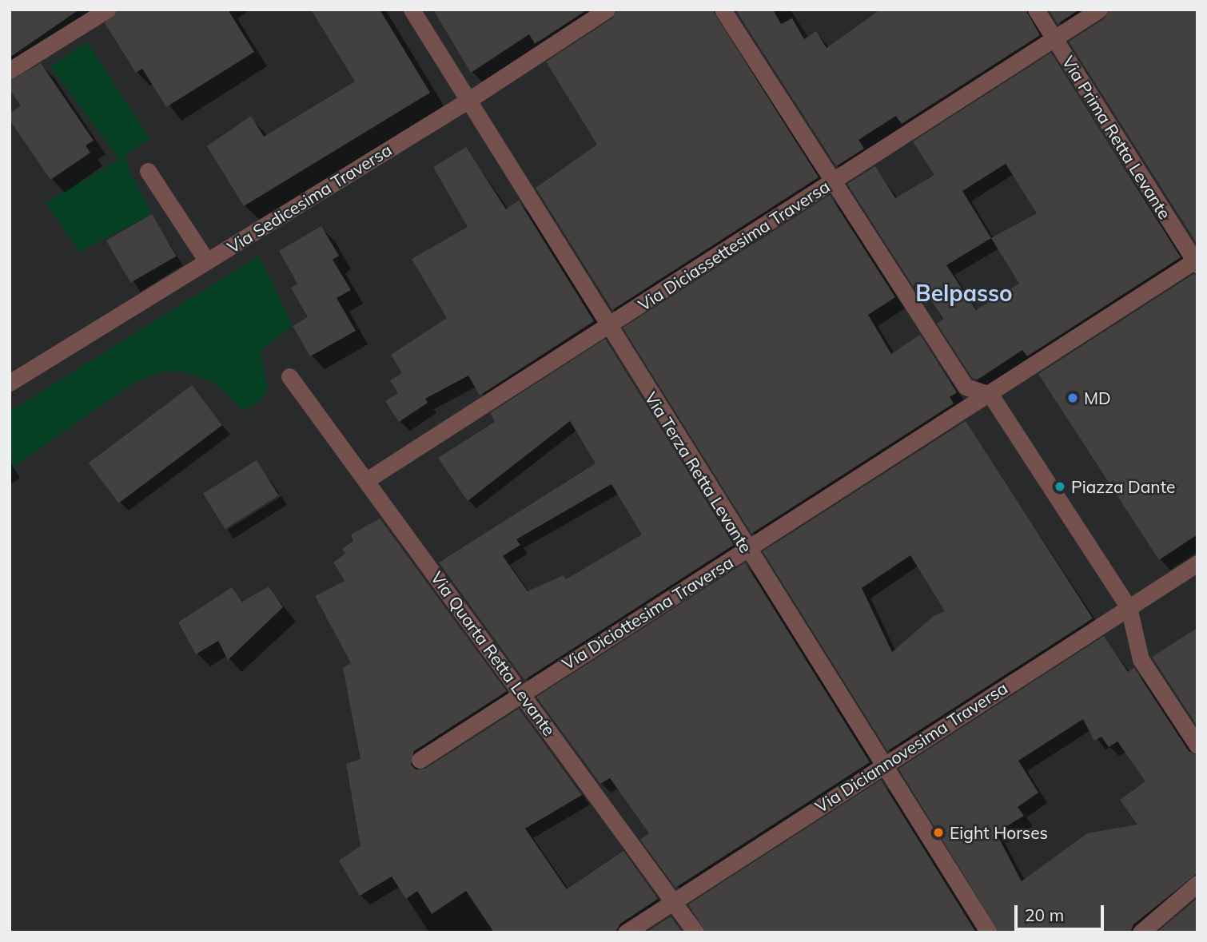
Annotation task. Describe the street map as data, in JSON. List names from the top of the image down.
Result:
{
  "streets": {
    "street": [
      "Via Prima Retta Levante",
      "Via Sedicesima Traversa",
      "Via Diciassettesima Traversa",
      "Via Terza Retta Levante",
      "Via Diciottesima Traversa",
      "Via Quarta Retta Levante",
      "Via Diciannovesima Traversa"
    ]
  },
  "crossings": [
    ["Via Prima Retta Levante", "Via Diciassettesima Traversa"],
    ["Via Prima Retta Levante", "Via Diciottesima Traversa"],
    ["Via Sedicesima Traversa", "Via Terza Retta Levante"],
    ["Via Diciassettesima Traversa", "Via Terza Retta Levante"],
    ["Via Diciassettesima Traversa", "Via Quarta Retta Levante"],
    ["Via Terza Retta Levante", "Via Diciottesima Traversa"],
    ["Via Terza Retta Levante", "Via Diciannovesima Traversa"],
    ["Via Diciottesima Traversa", "Via Quarta Retta Levante"],
    ["Via Quarta Retta Levante", "Via Diciannovesima Traversa"]
  ],
  "districts": ["Belpasso"],
  "places": ["MD", "Piazza Dante", "Eight Horses"],
  "scale_bar": "20 m"
}
